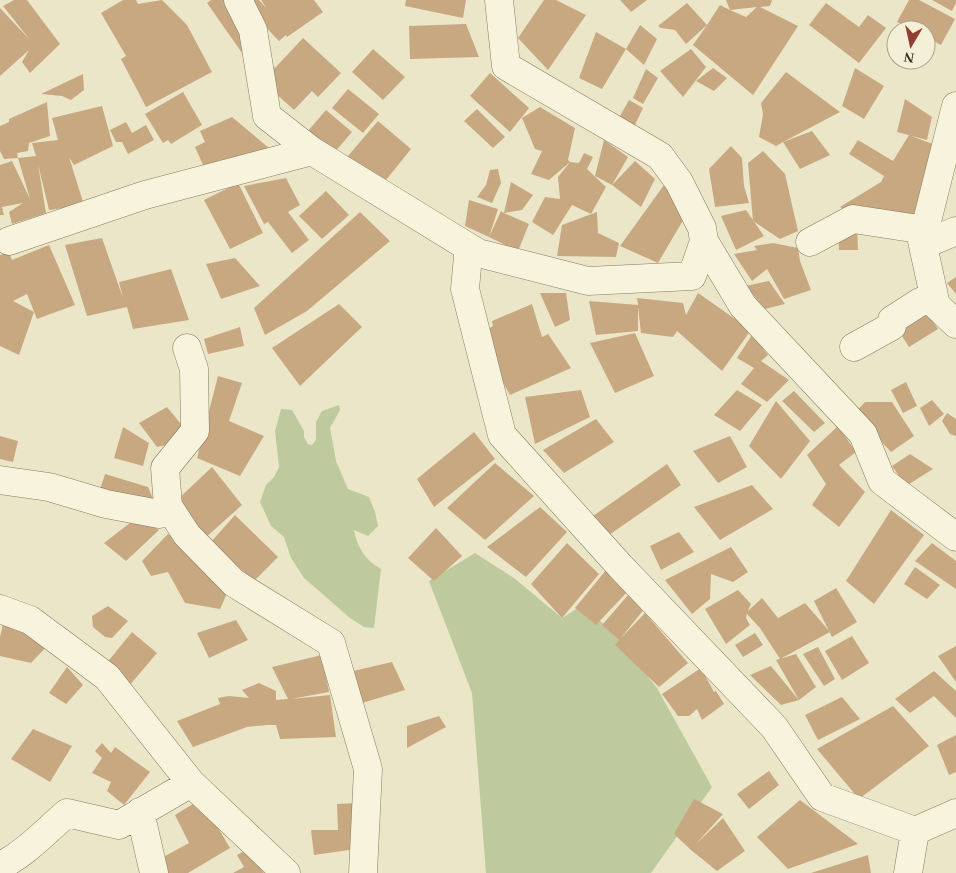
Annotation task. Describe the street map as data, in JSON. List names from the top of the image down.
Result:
{
  "north": "bottom"
}
